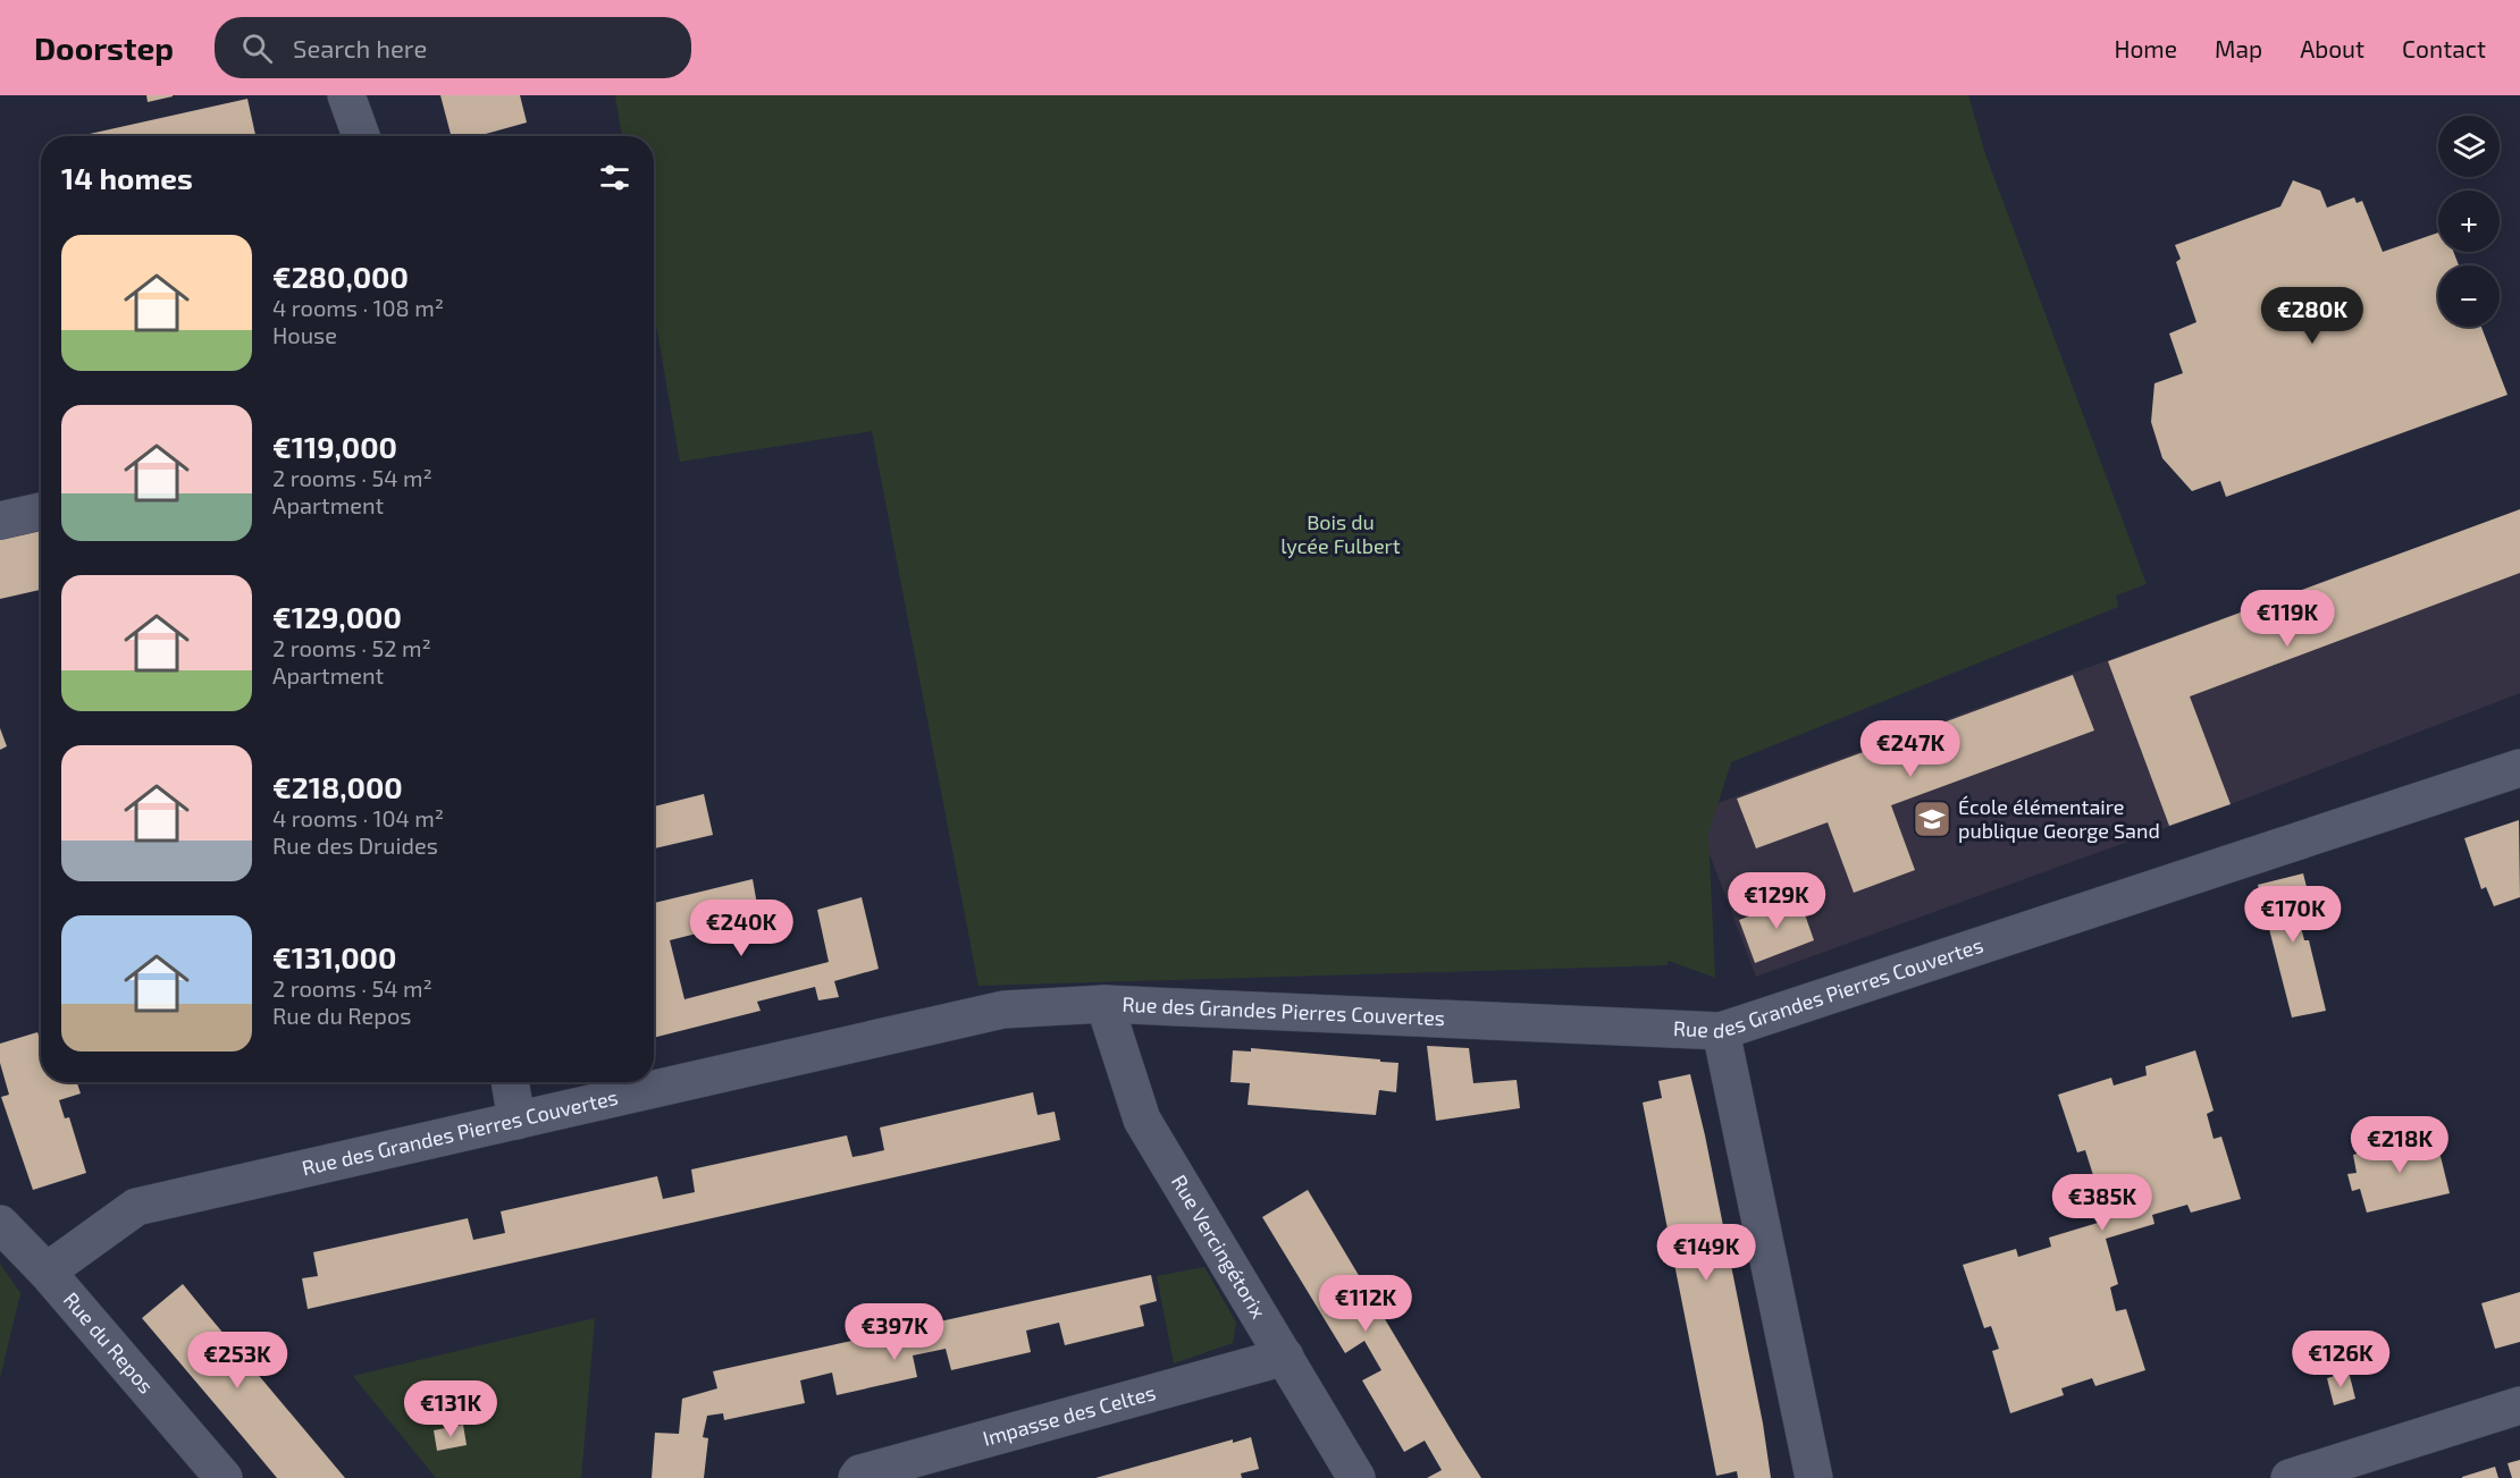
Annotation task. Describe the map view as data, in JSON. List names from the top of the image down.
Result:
{
  "streets": {
    "street": [
      "Rue des Grandes Pierres Couvertes",
      "Rue Vercingétorix",
      "Rue du Repos",
      "Impasse des Celtes"
    ]
  },
  "crossings": [
    ["Rue des Grandes Pierres Couvertes", "Rue Vercingétorix"],
    ["Rue des Grandes Pierres Couvertes", "Rue du Repos"],
    ["Rue Vercingétorix", "Impasse des Celtes"]
  ],
  "parks": ["Bois du lycée Fulbert"],
  "places": {
    "school or university": ["École élémentaire publique George Sand"]
  },
  "page": {
    "header": "Doorstep",
    "search": "Search here",
    "nav": [
      "Home",
      "Map",
      "About",
      "Contact"
    ],
    "map_buttons": ["+", "−"],
    "heading": "14 homes",
    "list": [
      {
        "name": "€280,000",
        "note": "4 rooms · 108 m² · House"
      },
      {
        "name": "€119,000",
        "note": "2 rooms · 54 m² · Apartment"
      },
      {
        "name": "€129,000",
        "note": "2 rooms · 52 m² · Apartment"
      },
      {
        "name": "€218,000",
        "note": "4 rooms · 104 m² · Rue des Druides"
      },
      {
        "name": "€131,000",
        "note": "2 rooms · 54 m² · Rue du Repos"
      }
    ],
    "price": [
      "€280K",
      "€119K",
      "€247K",
      "€129K",
      "€170K",
      "€240K",
      "€218K",
      "€385K",
      "€149K",
      "€112K",
      "€397K",
      "€126K",
      "€253K",
      "€131K"
    ]
  }
}
